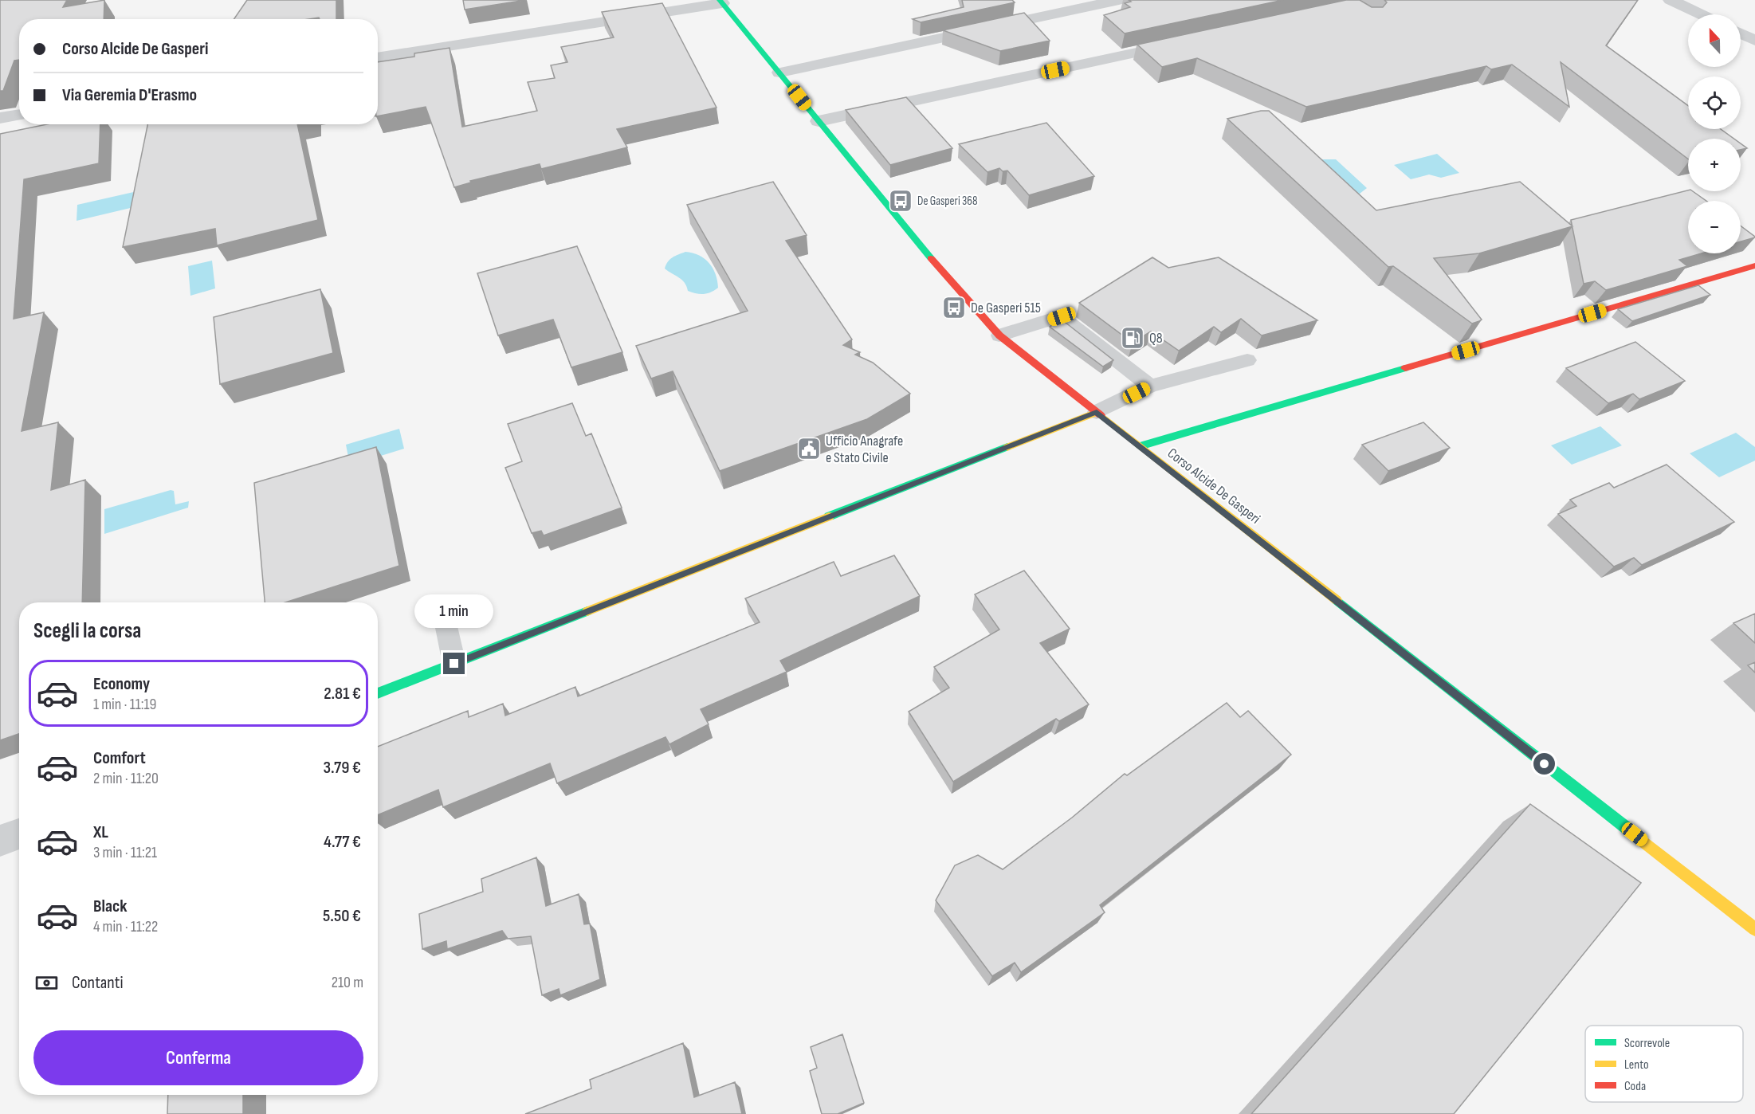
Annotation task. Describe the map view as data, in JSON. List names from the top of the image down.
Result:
{
  "streets": {
    "street": ["Corso Alcide De Gasperi"]
  },
  "places": {
    "bus stop": ["De Gasperi 368", "De Gasperi 515"],
    "fuel station": ["Q8"],
    "public building": ["Ufficio Anagrafe e Stato Civile"]
  },
  "legend": ["Scorrevole", "Lento", "Coda"],
  "north": "top",
  "page": {
    "map_buttons": ["+", "−"],
    "banner": ["Corso Alcide De Gasperi", "Via Geremia D'Erasmo"],
    "bubble": "1 min",
    "heading": "Scegli la corsa",
    "list": [
      {
        "name": "Economy",
        "note": "1 min · 11:19",
        "value": "2.81 €"
      },
      {
        "name": "Comfort",
        "note": "2 min · 11:20",
        "value": "3.79 €"
      },
      {
        "name": "XL",
        "note": "3 min · 11:21",
        "value": "4.77 €"
      },
      {
        "name": "Black",
        "note": "4 min · 11:22",
        "value": "5.50 €"
      }
    ],
    "pay": ["Contanti", "210 m"],
    "buttons": "Conferma"
  }
}
